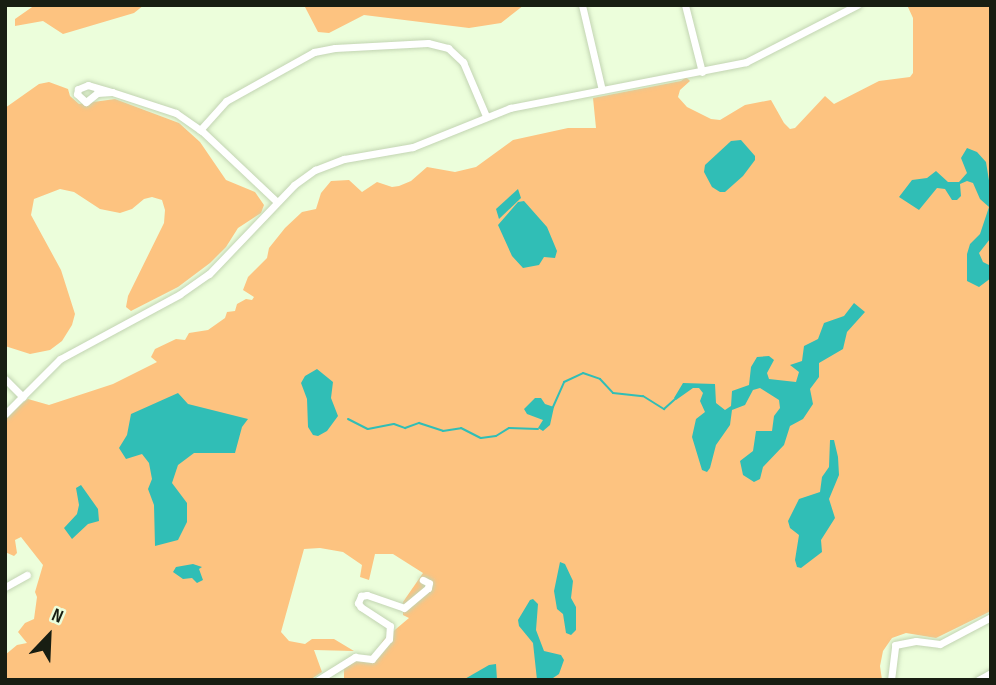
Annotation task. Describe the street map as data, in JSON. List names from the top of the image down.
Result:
{
  "north": "top right"
}
